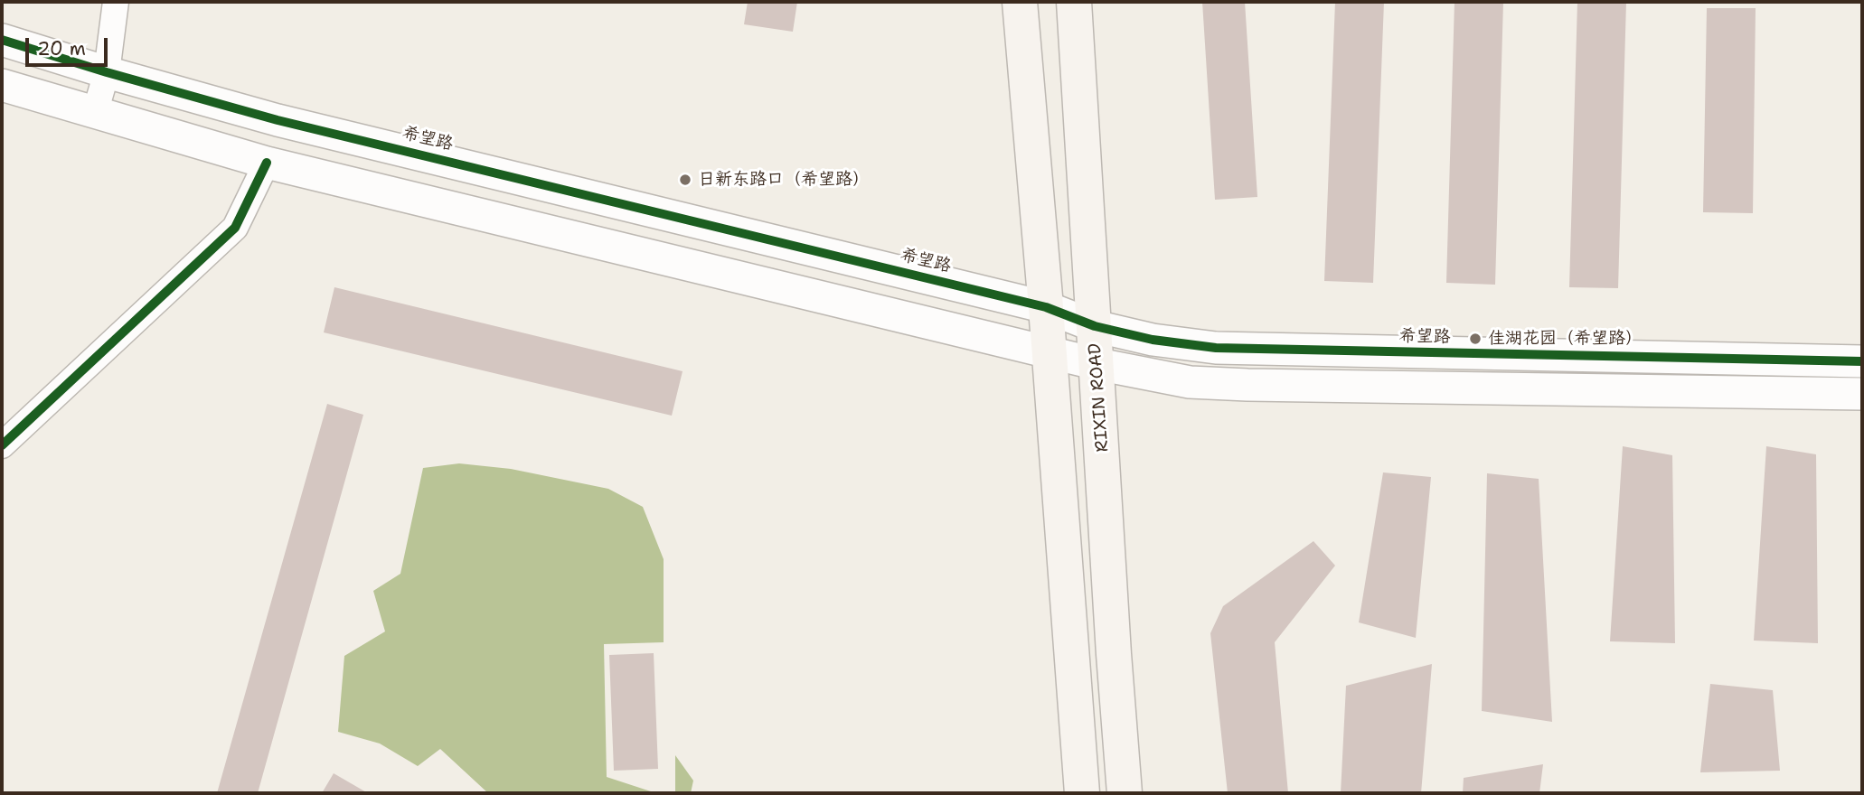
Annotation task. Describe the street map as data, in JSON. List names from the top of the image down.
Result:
{
  "streets": {
    "main road": ["RIXIN ROAD"],
    "street": ["希望路"]
  },
  "crossings": [
    ["希望路", "RIXIN ROAD"]
  ],
  "places": ["日新东路口（希望路）", "佳湖花园（希望路）"],
  "scale_bar": "20 m"
}
